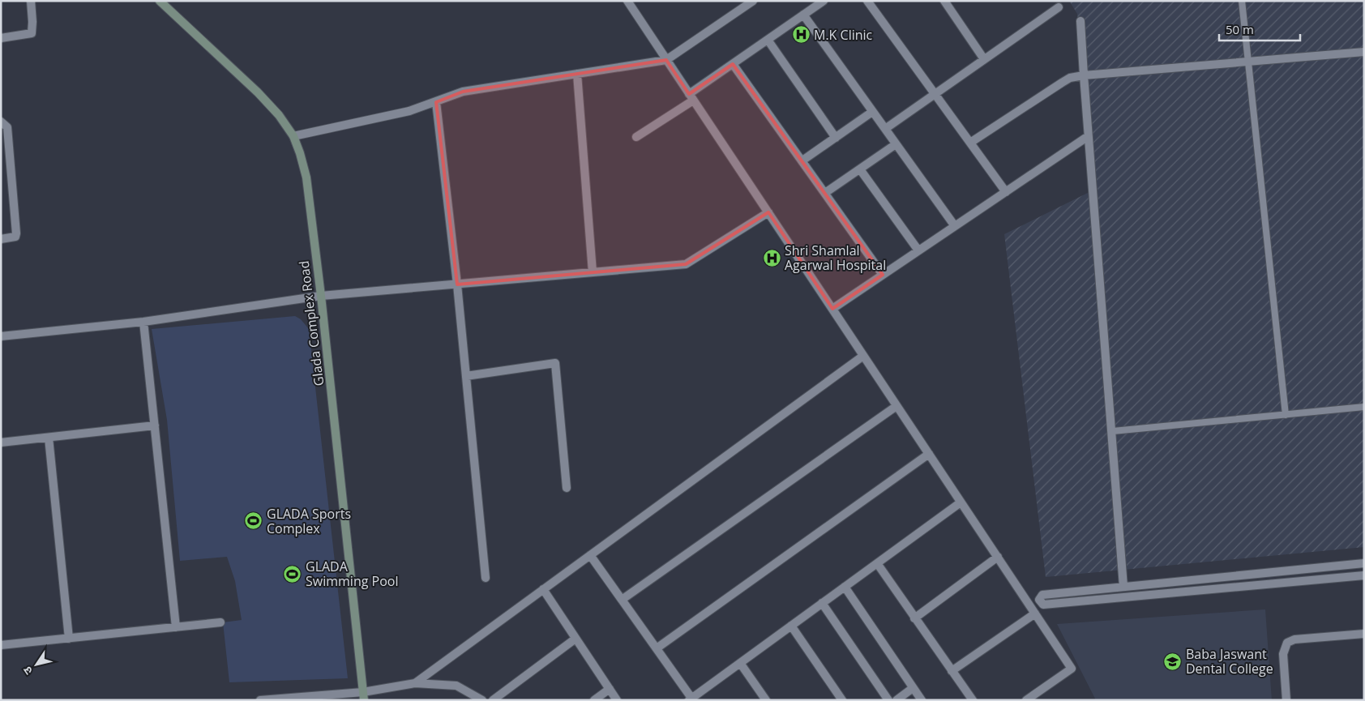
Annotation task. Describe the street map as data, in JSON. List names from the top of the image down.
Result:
{
  "streets": {
    "street": ["Glada Complex Road"]
  },
  "places": {
    "hospital": ["M.K Clinic", "Shri Shamlal Agarwal Hospital"],
    "sports": ["GLADA Sports Complex", "GLADA Swimming Pool"],
    "school or university": ["Baba Jaswant Dental College"]
  },
  "scale_bar": "50 m",
  "north": "bottom left"
}
